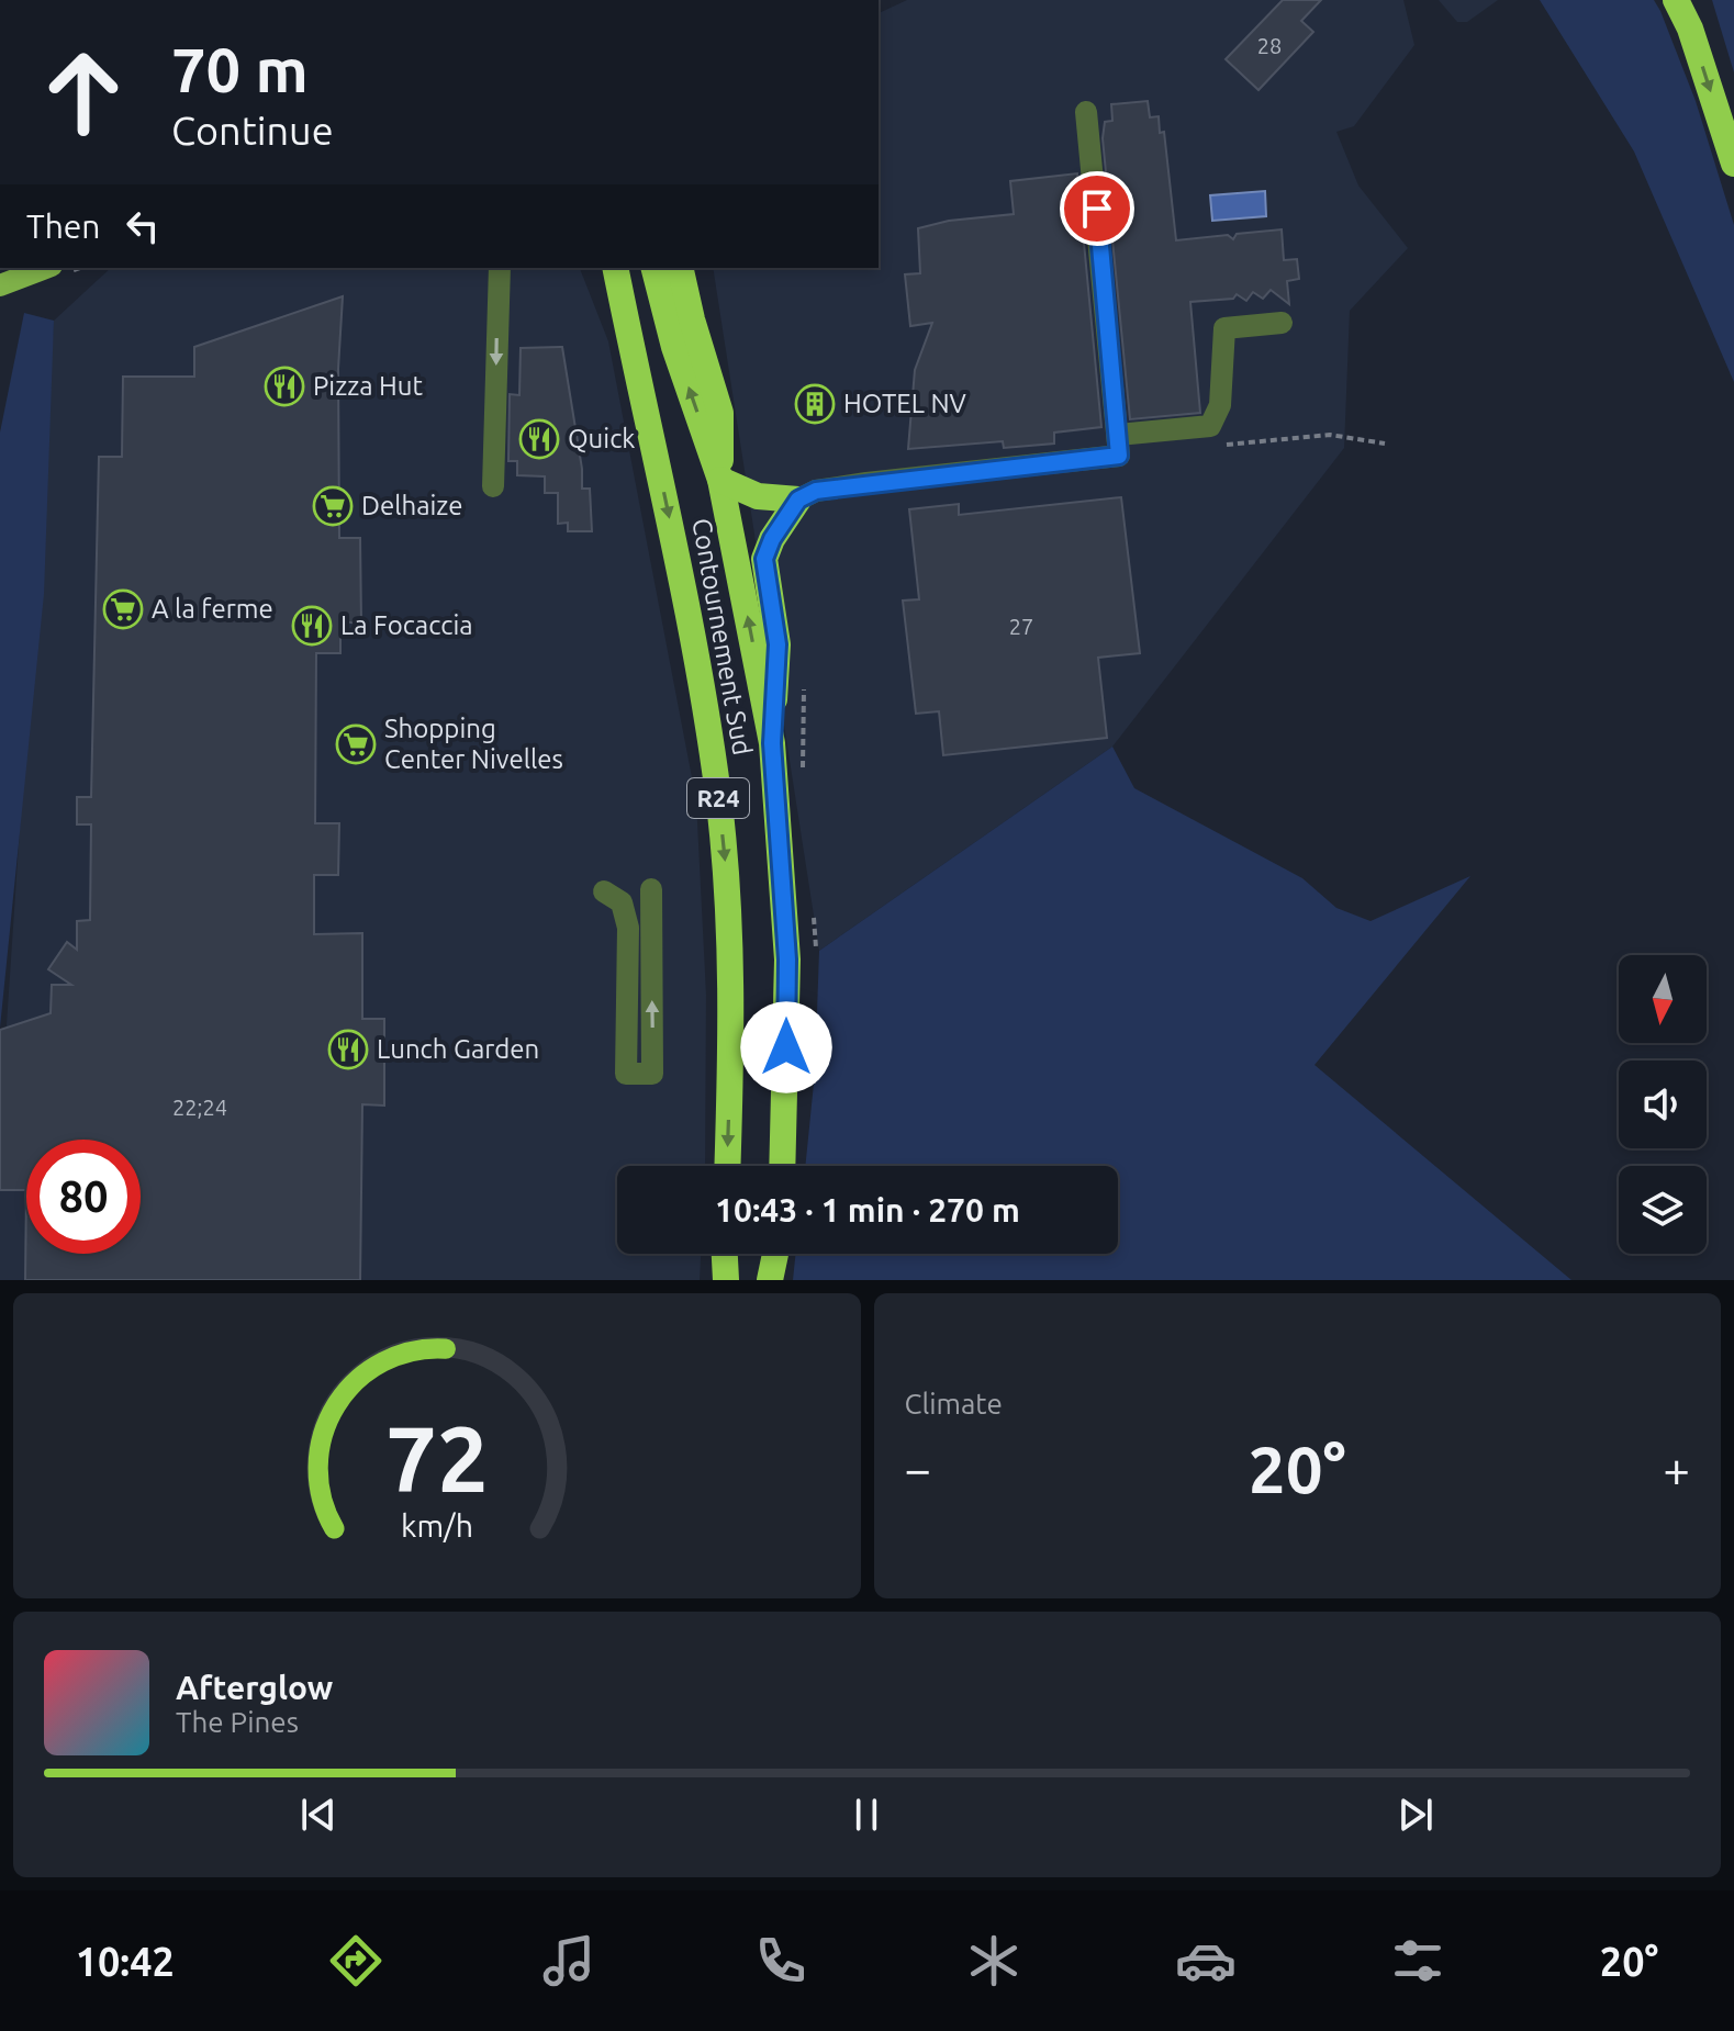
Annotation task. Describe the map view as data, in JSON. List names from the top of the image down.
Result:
{
  "streets": {
    "highway": ["Contournement Sud", "R24"]
  },
  "places": {
    "restaurant": [
      "Pizza Hut",
      "Quick",
      "La Focaccia",
      "Lunch Garden"
    ],
    "building": ["HOTEL NV"],
    "supermarket": ["Delhaize", "A la ferme", "Shopping Center Nivelles"]
  },
  "house_numbers": ["28", "27", "22;24"],
  "north": "bottom",
  "page": {
    "turn": ["70 m", "Continue"],
    "then": "Then",
    "limit": "80",
    "trip": "10:43 · 1 min · 270 m",
    "tile": "Climate",
    "heat": ["−", "20°", "+"],
    "song": ["Afterglow", "The Pines"],
    "tabs": ["10:42", "20°"],
    "gauge": ["72", "km/h"]
  }
}
